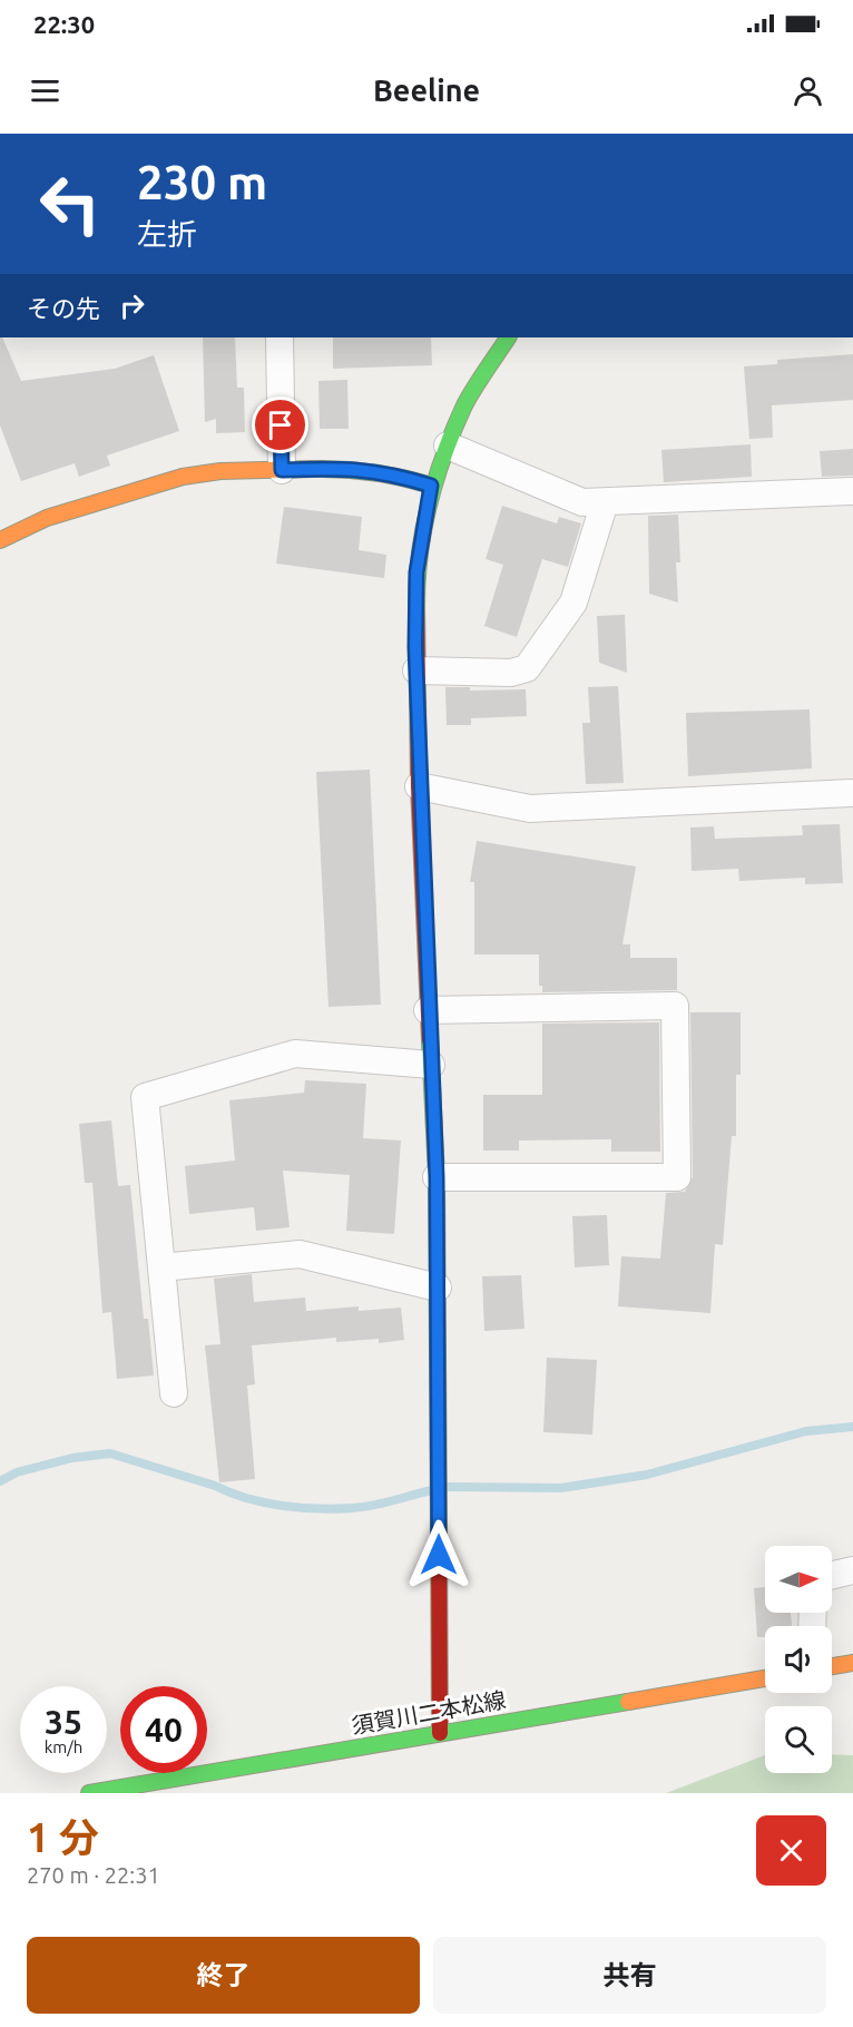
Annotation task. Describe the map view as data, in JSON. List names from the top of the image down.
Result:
{
  "streets": {
    "street": ["須賀川二本松線"]
  },
  "north": "right",
  "page": {
    "status": "22:30",
    "header": "Beeline",
    "turn": ["230 m", "左折"],
    "then": "その先",
    "speed": "35 km/h",
    "limit": "40",
    "heading": ["1 分", "270 m · 22:31"],
    "buttons": ["終了", "共有"]
  }
}
